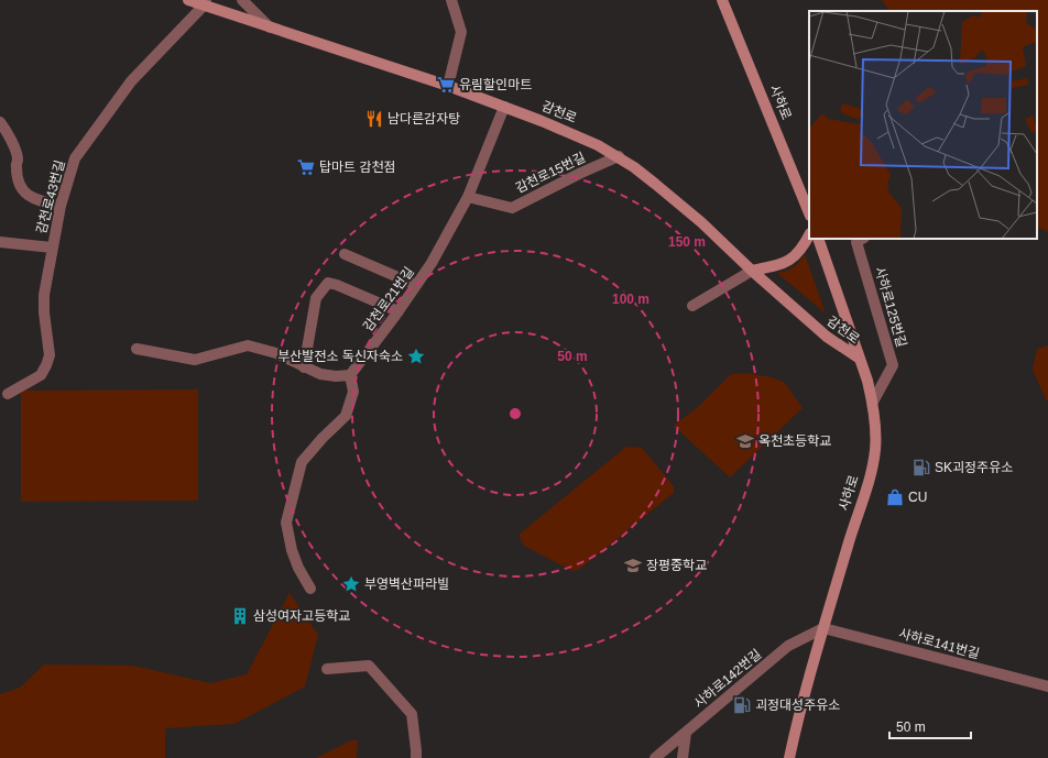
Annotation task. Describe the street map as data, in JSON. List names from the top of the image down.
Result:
{
  "streets": {
    "main road": ["사하로", "감천로"],
    "street": [
      "감천로15번길",
      "감천로43번길",
      "감천로21번길",
      "사하로125번길",
      "사하로141번길",
      "사하로142번길"
    ]
  },
  "crossings": [
    ["사하로", "감천로"],
    ["사하로", "사하로125번길"],
    ["사하로", "사하로141번길"],
    ["사하로", "사하로142번길"],
    ["감천로", "감천로15번길"],
    ["감천로", "감천로43번길"],
    ["감천로", "감천로21번길"],
    ["감천로15번길", "감천로21번길"],
    ["사하로141번길", "사하로142번길"]
  ],
  "places": {
    "supermarket": ["유림할인마트", "탑마트 감천점"],
    "restaurant": ["남다른감자탕"],
    "place": ["부산발전소 독신자숙소", "부영벽산파라빌"],
    "school or university": ["옥천초등학교", "장평중학교"],
    "fuel station": ["SK괴정주유소", "괴정대성주유소"],
    "shop": ["CU"],
    "building": ["삼성여자고등학교"]
  },
  "scale_bar": "50 m",
  "rings": ["150 m", "100 m", "50 m"]
}
